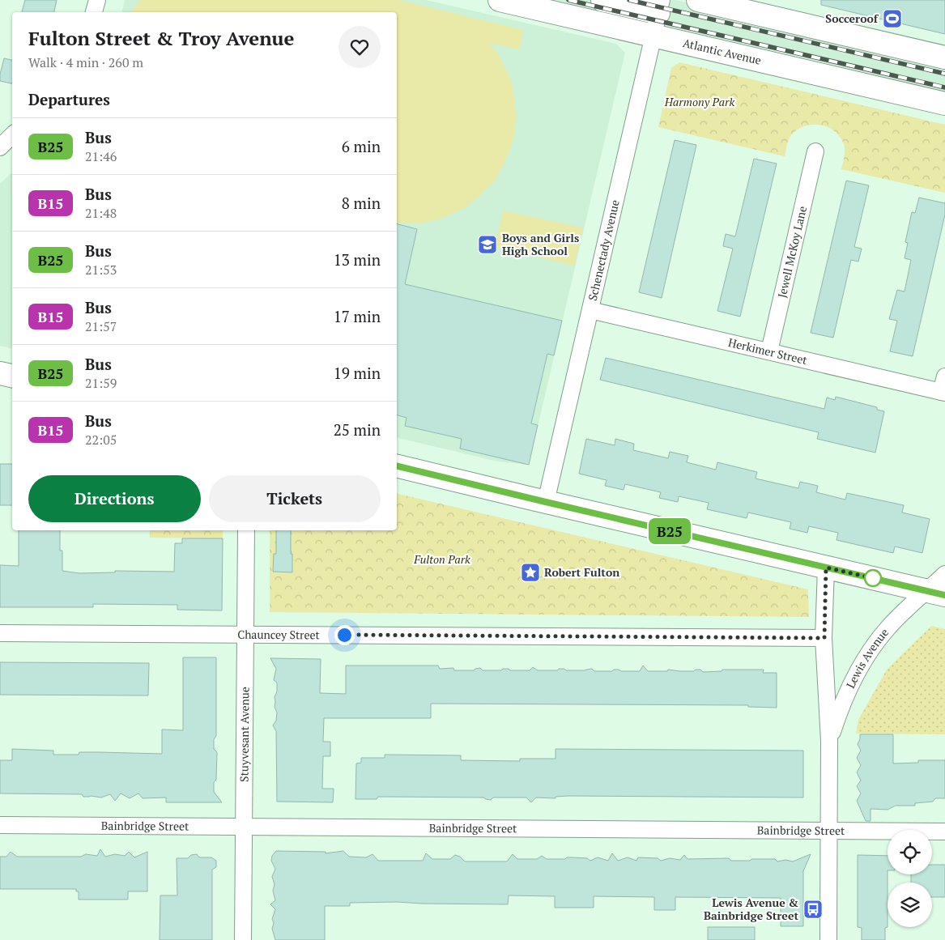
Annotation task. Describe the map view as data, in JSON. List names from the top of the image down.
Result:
{
  "streets": {
    "main road": ["Atlantic Avenue"],
    "street": [
      "Schenectady Avenue",
      "Jewell McKoy Lane",
      "Herkimer Street",
      "Chauncey Street",
      "Lewis Avenue",
      "Stuyvesant Avenue",
      "Bainbridge Street"
    ]
  },
  "crossings": [
    ["Atlantic Avenue", "Schenectady Avenue"],
    ["Schenectady Avenue", "Herkimer Street"],
    ["Jewell McKoy Lane", "Herkimer Street"],
    ["Chauncey Street", "Lewis Avenue"],
    ["Chauncey Street", "Stuyvesant Avenue"],
    ["Lewis Avenue", "Bainbridge Street"],
    ["Stuyvesant Avenue", "Bainbridge Street"]
  ],
  "parks": ["Harmony Park", "Fulton Park"],
  "places": {
    "sports": ["Socceroof"],
    "school or university": ["Boys and Girls High School"],
    "place": ["Robert Fulton"],
    "bus stop": ["Lewis Avenue & Bainbridge Street"]
  },
  "lines": ["bus line B25"],
  "page": {
    "on_map": "B25",
    "heading": [
      ["Fulton Street & Troy Avenue", "Walk · 4 min · 260 m"],
      "Departures"
    ],
    "list": [
      {
        "mark": "B25",
        "name": "Bus",
        "note": "21:46",
        "value": "6 min"
      },
      {
        "mark": "B15",
        "name": "Bus",
        "note": "21:48",
        "value": "8 min"
      },
      {
        "mark": "B25",
        "name": "Bus",
        "note": "21:53",
        "value": "13 min"
      },
      {
        "mark": "B15",
        "name": "Bus",
        "note": "21:57",
        "value": "17 min"
      },
      {
        "mark": "B25",
        "name": "Bus",
        "note": "21:59",
        "value": "19 min"
      },
      {
        "mark": "B15",
        "name": "Bus",
        "note": "22:05",
        "value": "25 min"
      }
    ],
    "buttons": ["Directions", "Tickets"]
  }
}
